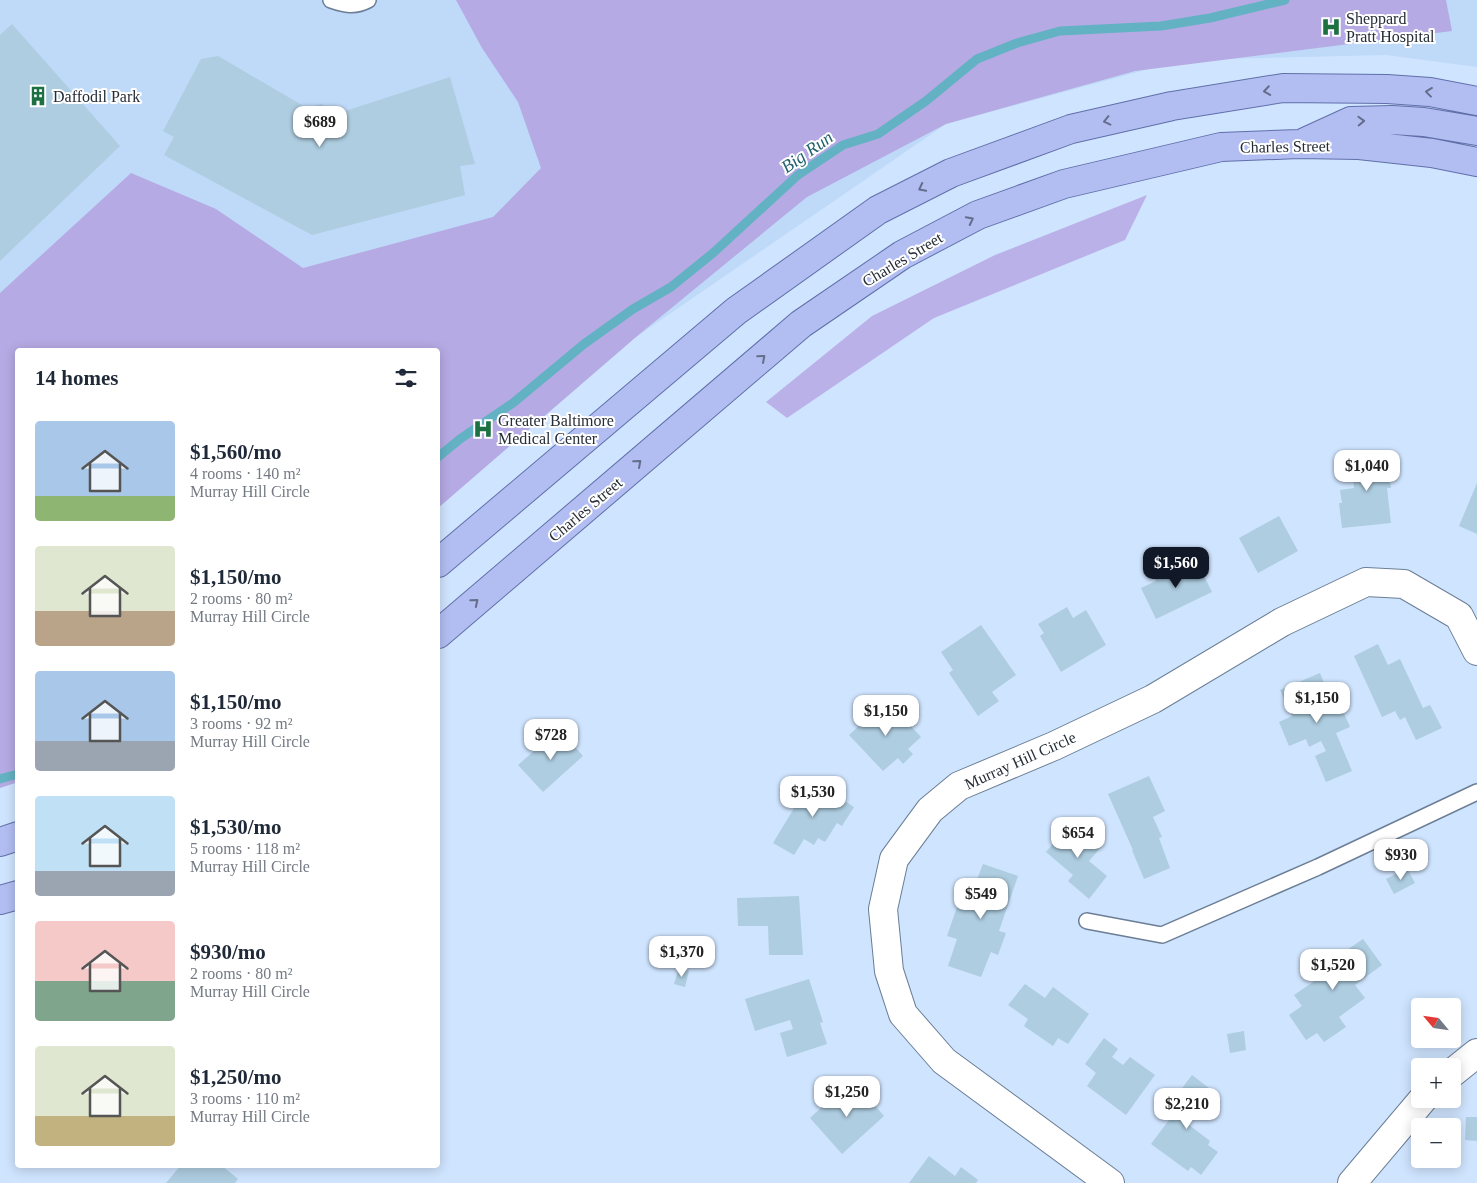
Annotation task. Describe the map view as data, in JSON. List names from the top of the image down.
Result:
{
  "streets": {
    "main road": ["Charles Street"],
    "street": ["Murray Hill Circle"]
  },
  "water": ["Big Run"],
  "places": {
    "hospital": ["Sheppard Pratt Hospital", "Greater Baltimore Medical Center"],
    "building": ["Daffodil Park"]
  },
  "north": "top left",
  "page": {
    "price": [
      "$689",
      "$1,040",
      "$1,560",
      "$1,150",
      "$1,150",
      "$728",
      "$1,530",
      "$654",
      "$930",
      "$549",
      "$1,370",
      "$1,520",
      "$1,250",
      "$2,210"
    ],
    "heading": "14 homes",
    "list": [
      {
        "name": "$1,560/mo",
        "note": "4 rooms · 140 m² · Murray Hill Circle"
      },
      {
        "name": "$1,150/mo",
        "note": "2 rooms · 80 m² · Murray Hill Circle"
      },
      {
        "name": "$1,150/mo",
        "note": "3 rooms · 92 m² · Murray Hill Circle"
      },
      {
        "name": "$1,530/mo",
        "note": "5 rooms · 118 m² · Murray Hill Circle"
      },
      {
        "name": "$930/mo",
        "note": "2 rooms · 80 m² · Murray Hill Circle"
      },
      {
        "name": "$1,250/mo",
        "note": "3 rooms · 110 m² · Murray Hill Circle"
      }
    ],
    "map_buttons": ["+", "−"]
  }
}
